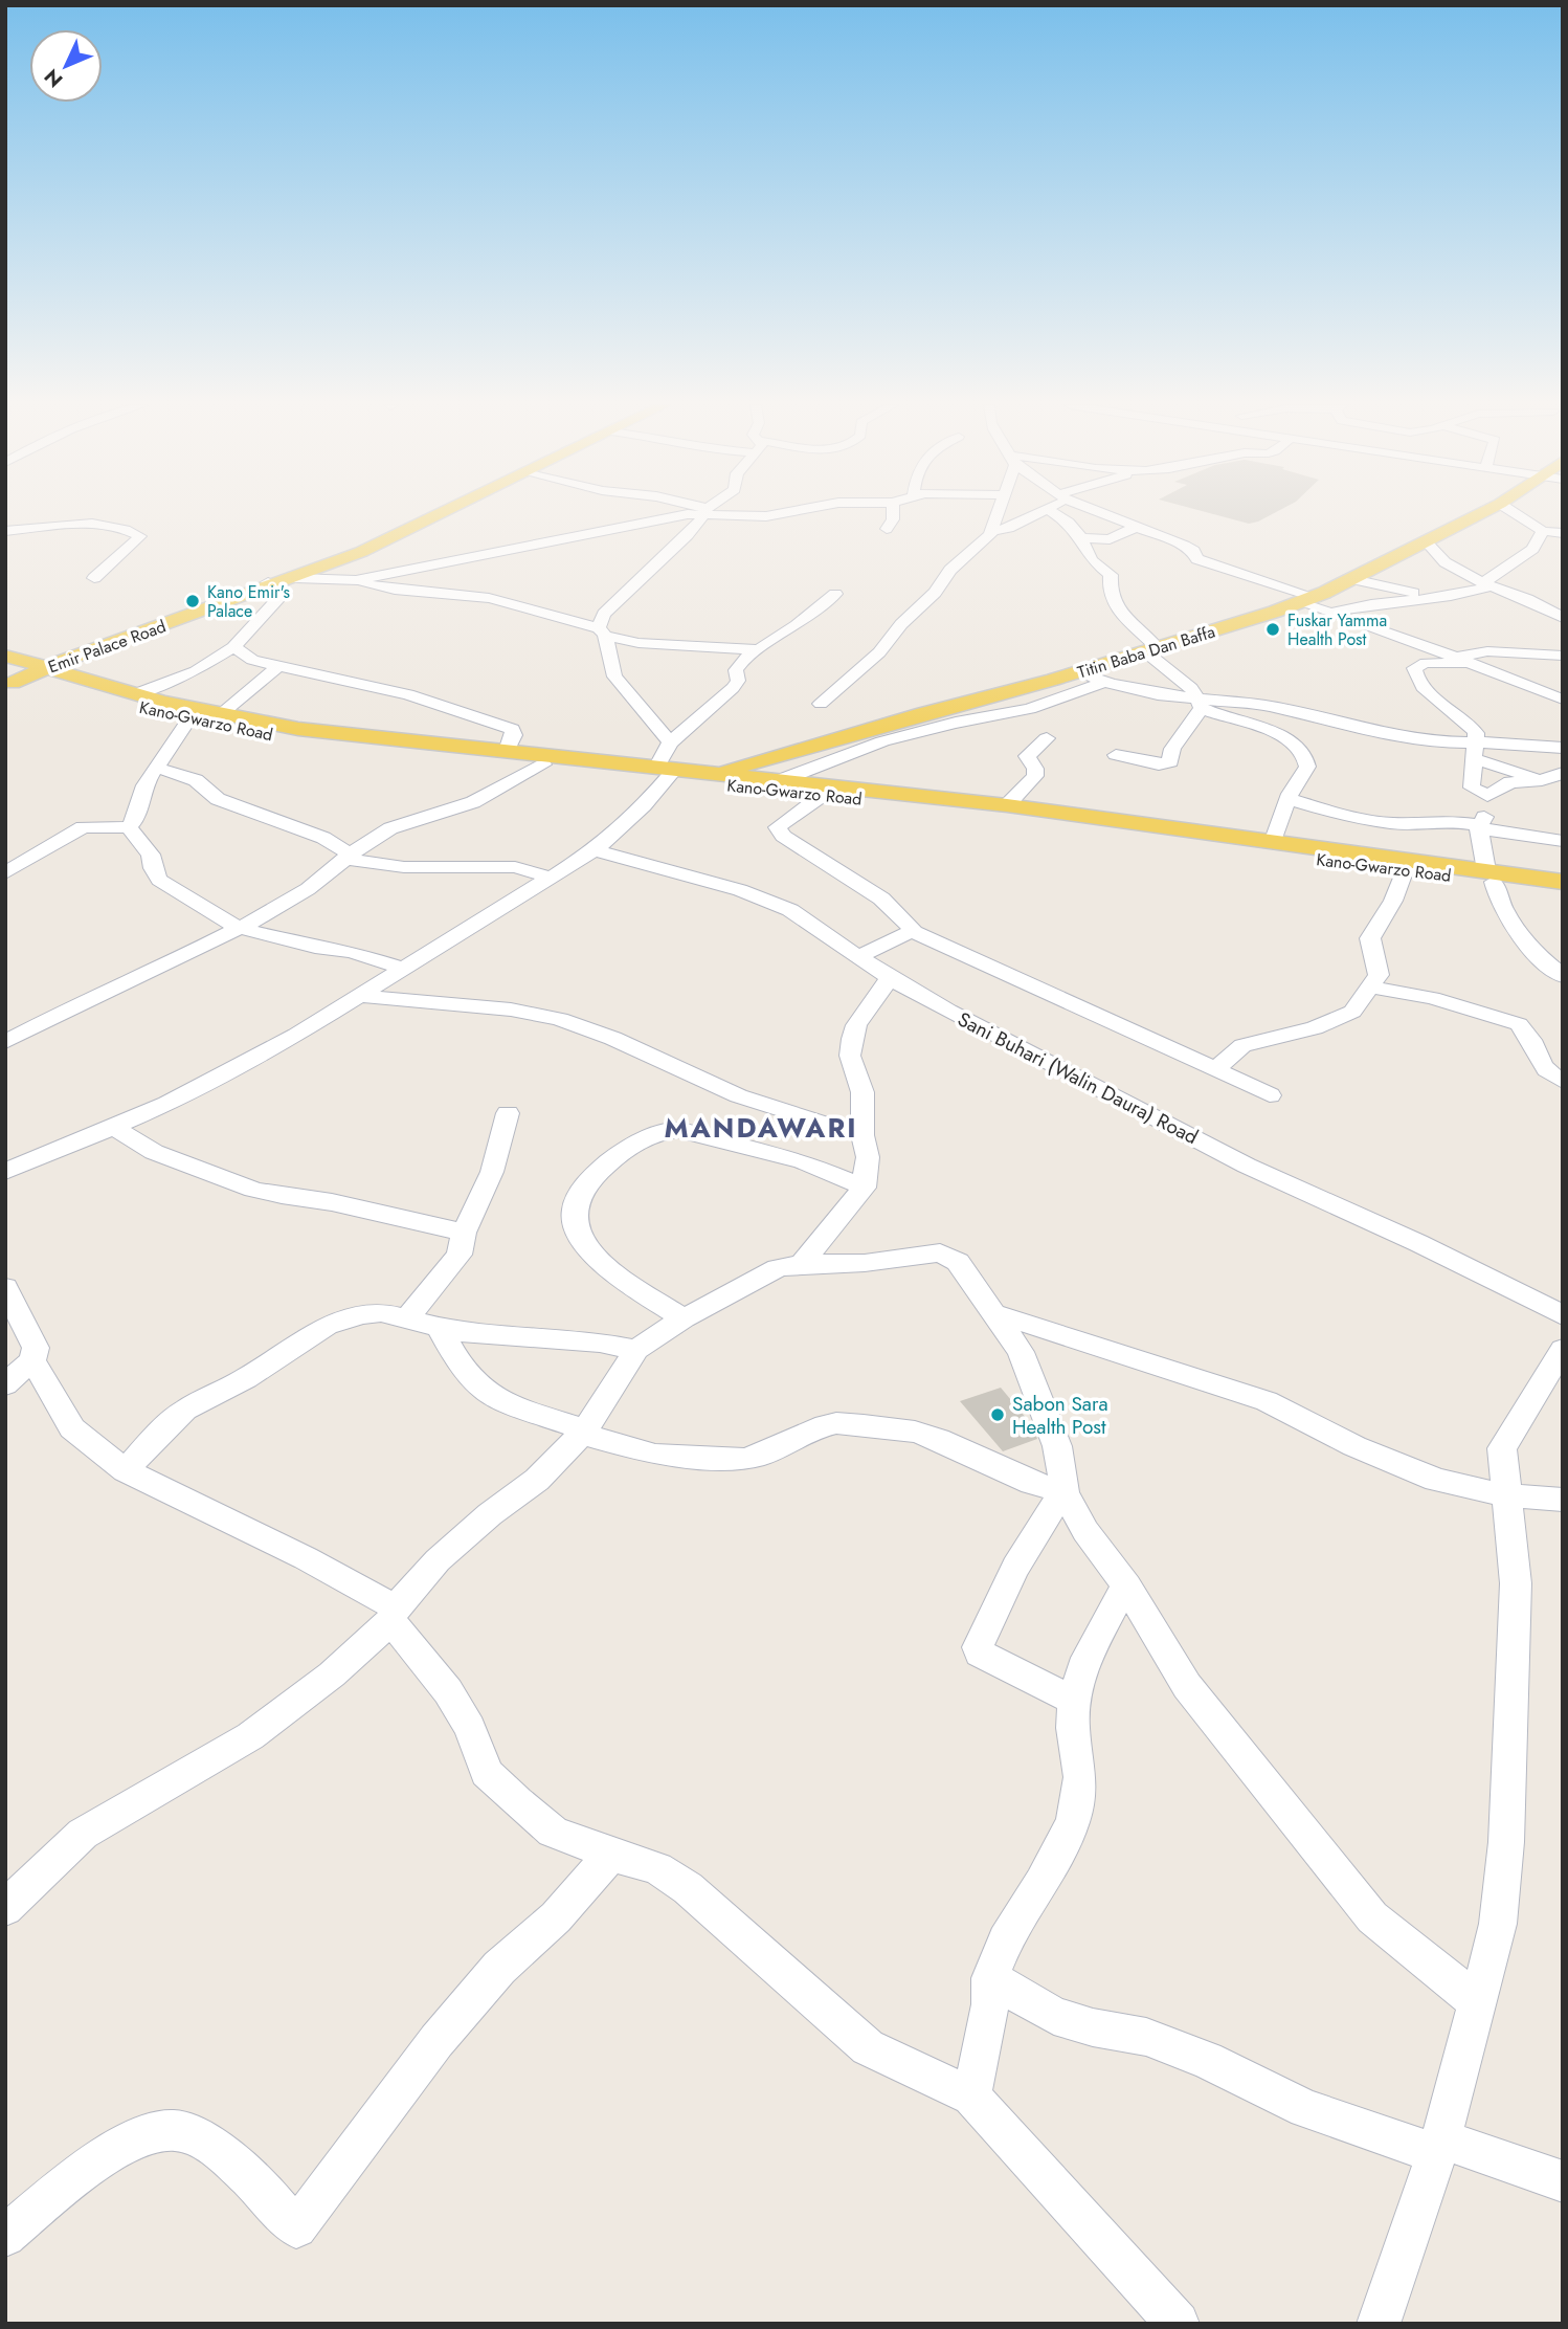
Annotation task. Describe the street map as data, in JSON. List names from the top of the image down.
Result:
{
  "streets": {
    "main road": ["Emir Palace Road", "Titin Baba Dan Baffa", "Kano-Gwarzo Road"],
    "street": ["Sani Buhari (Walin Daura) Road"]
  },
  "crossings": [
    ["Emir Palace Road", "Kano-Gwarzo Road"],
    ["Titin Baba Dan Baffa", "Kano-Gwarzo Road"]
  ],
  "districts": ["MANDAWARI"],
  "places": ["Kano Emir's Palace", "Fuskar Yamma Health Post", "Sabon Sara Health Post"],
  "north": "bottom left"
}
